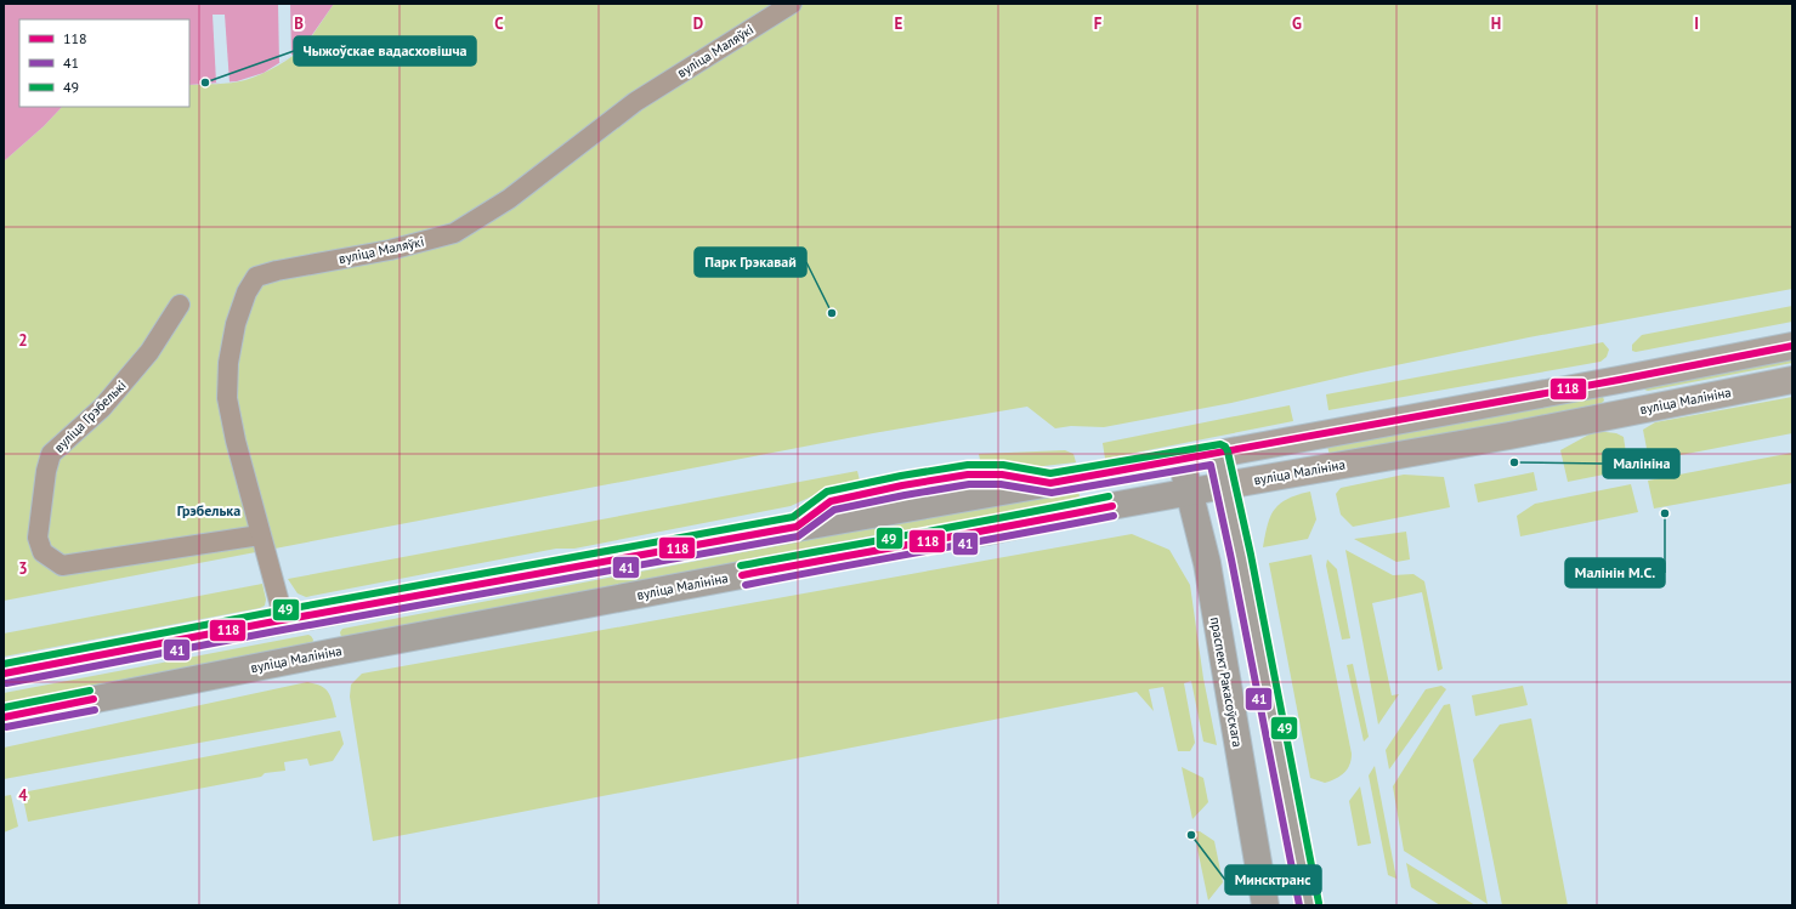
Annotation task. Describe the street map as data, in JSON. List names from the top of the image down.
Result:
{
  "streets": {
    "main road": ["вуліца Малініна", "праспект Ракасоўскага"],
    "street": ["вуліца Маляўкі", "вуліца Грэбелькі"]
  },
  "crossings": [
    ["вуліца Маляўкі", "вуліца Грэбелькі"],
    ["вуліца Малініна", "праспект Ракасоўскага"]
  ],
  "districts": ["Грэбелька"],
  "places": [
    "Чыжоўскае вадасховішча",
    "Парк Грэкавай",
    "Малініна",
    "Малінін М.С.",
    "Минсктранс"
  ],
  "lines": ["transit line 118", "transit line 49", "transit line 41"],
  "legend": ["118", "41", "49"],
  "grid": {
    "columns": [
      "B",
      "C",
      "D",
      "E",
      "F",
      "G",
      "H",
      "I"
    ],
    "rows": ["2", "3", "4"]
  }
}
